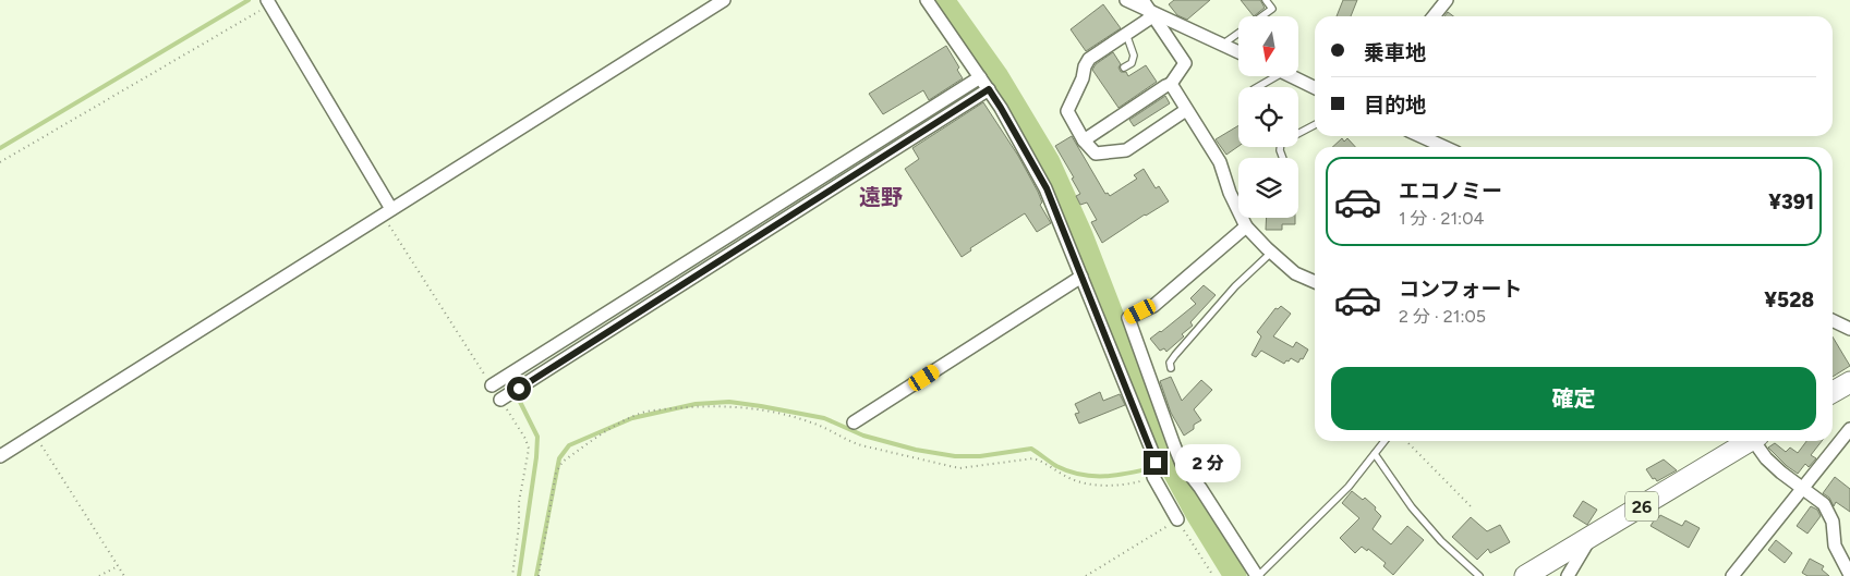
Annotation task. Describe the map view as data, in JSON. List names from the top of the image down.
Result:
{
  "streets": {
    "main road": ["26"]
  },
  "districts": ["遠野"],
  "north": "bottom",
  "page": {
    "banner": ["乗車地", "目的地"],
    "list": [
      {
        "name": "エコノミー",
        "note": "1 分 · 21:04",
        "value": "¥391"
      },
      {
        "name": "コンフォート",
        "note": "2 分 · 21:05",
        "value": "¥528"
      }
    ],
    "buttons": "確定",
    "bubble": "2 分"
  }
}
